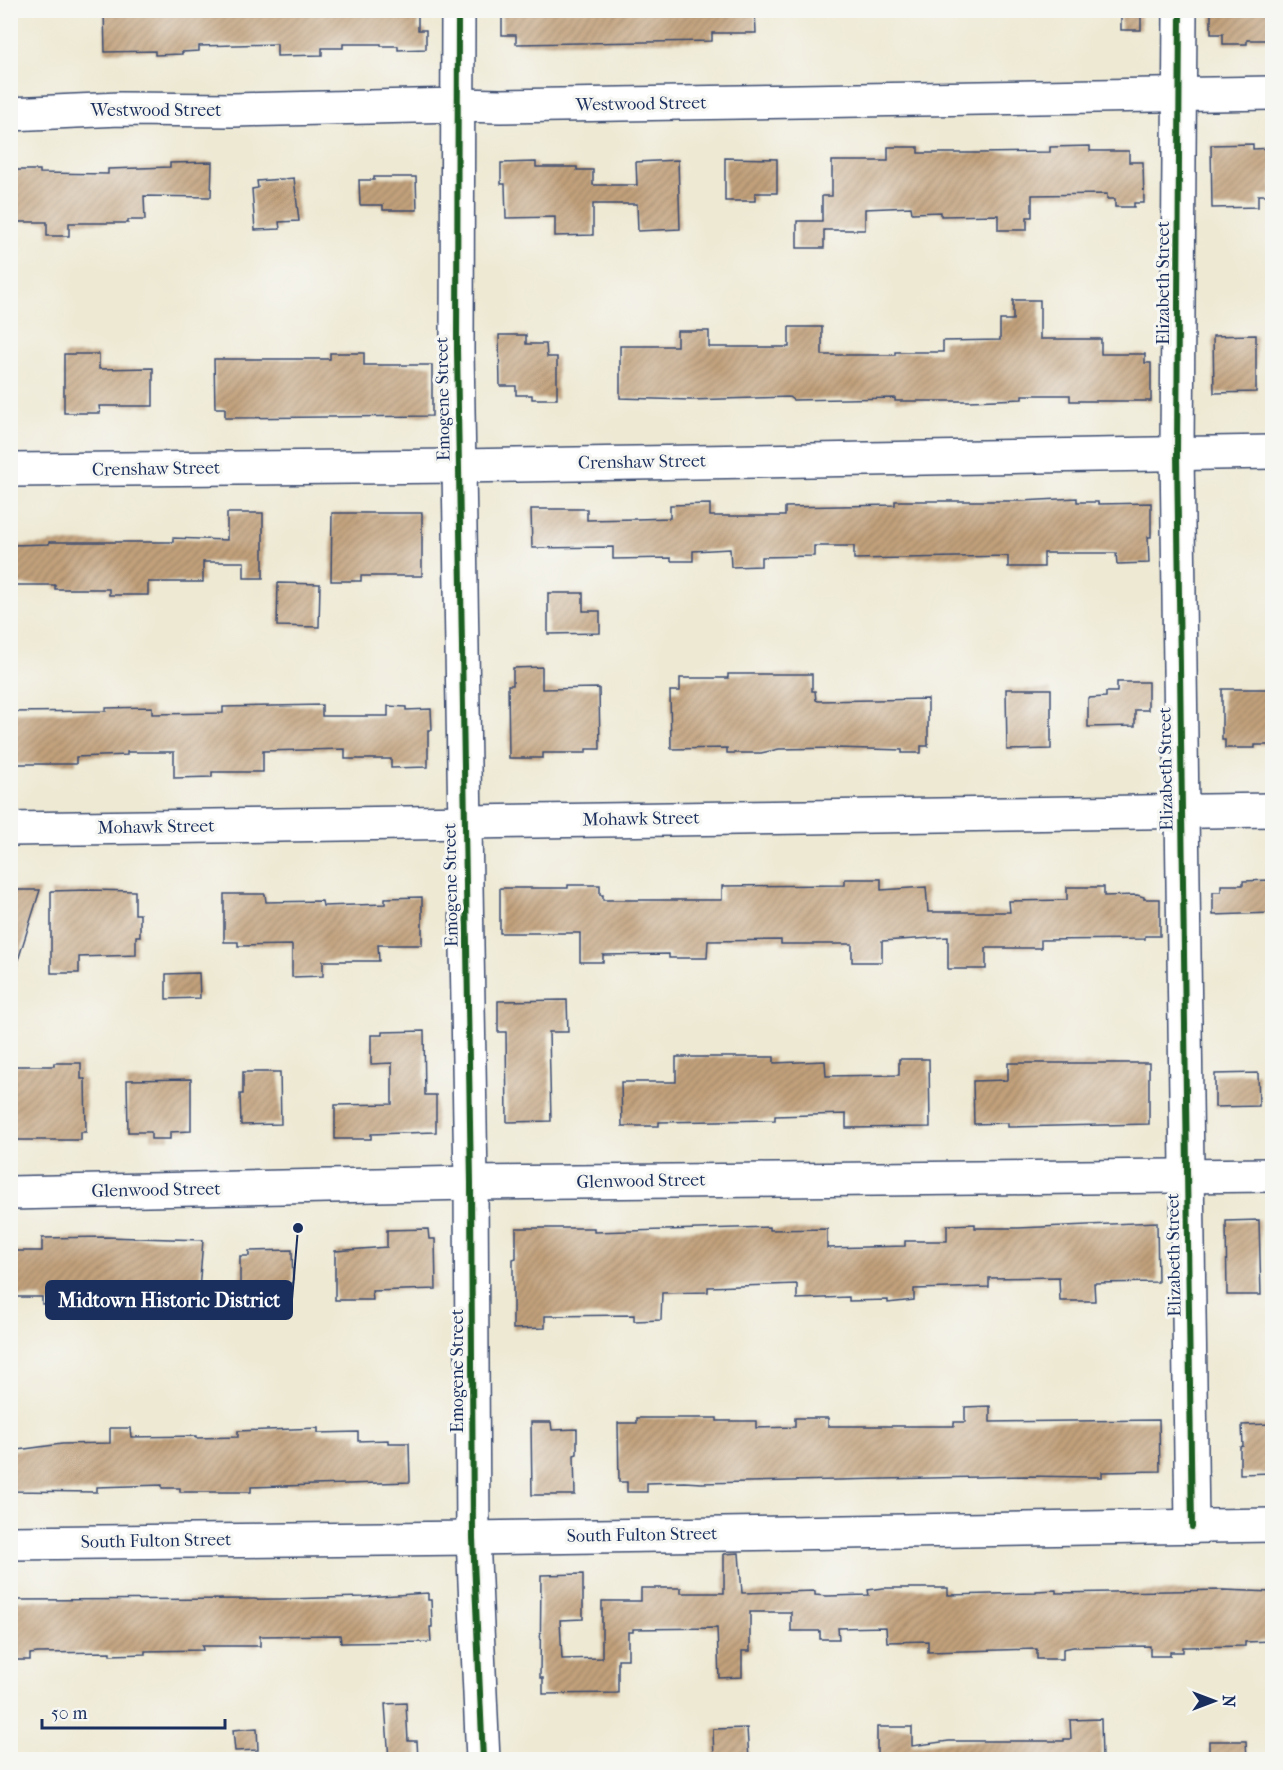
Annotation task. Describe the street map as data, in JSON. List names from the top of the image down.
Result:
{
  "streets": {
    "street": [
      "Westwood Street",
      "Elizabeth Street",
      "Emogene Street",
      "Crenshaw Street",
      "Mohawk Street",
      "Glenwood Street",
      "South Fulton Street"
    ]
  },
  "crossings": [
    ["Westwood Street", "Elizabeth Street"],
    ["Westwood Street", "Emogene Street"],
    ["Elizabeth Street", "Crenshaw Street"],
    ["Elizabeth Street", "Mohawk Street"],
    ["Elizabeth Street", "Glenwood Street"],
    ["Elizabeth Street", "South Fulton Street"],
    ["Emogene Street", "Crenshaw Street"],
    ["Emogene Street", "Mohawk Street"],
    ["Emogene Street", "Glenwood Street"],
    ["Emogene Street", "South Fulton Street"]
  ],
  "places": ["Midtown Historic District"],
  "scale_bar": "50 m",
  "north": "right"
}
